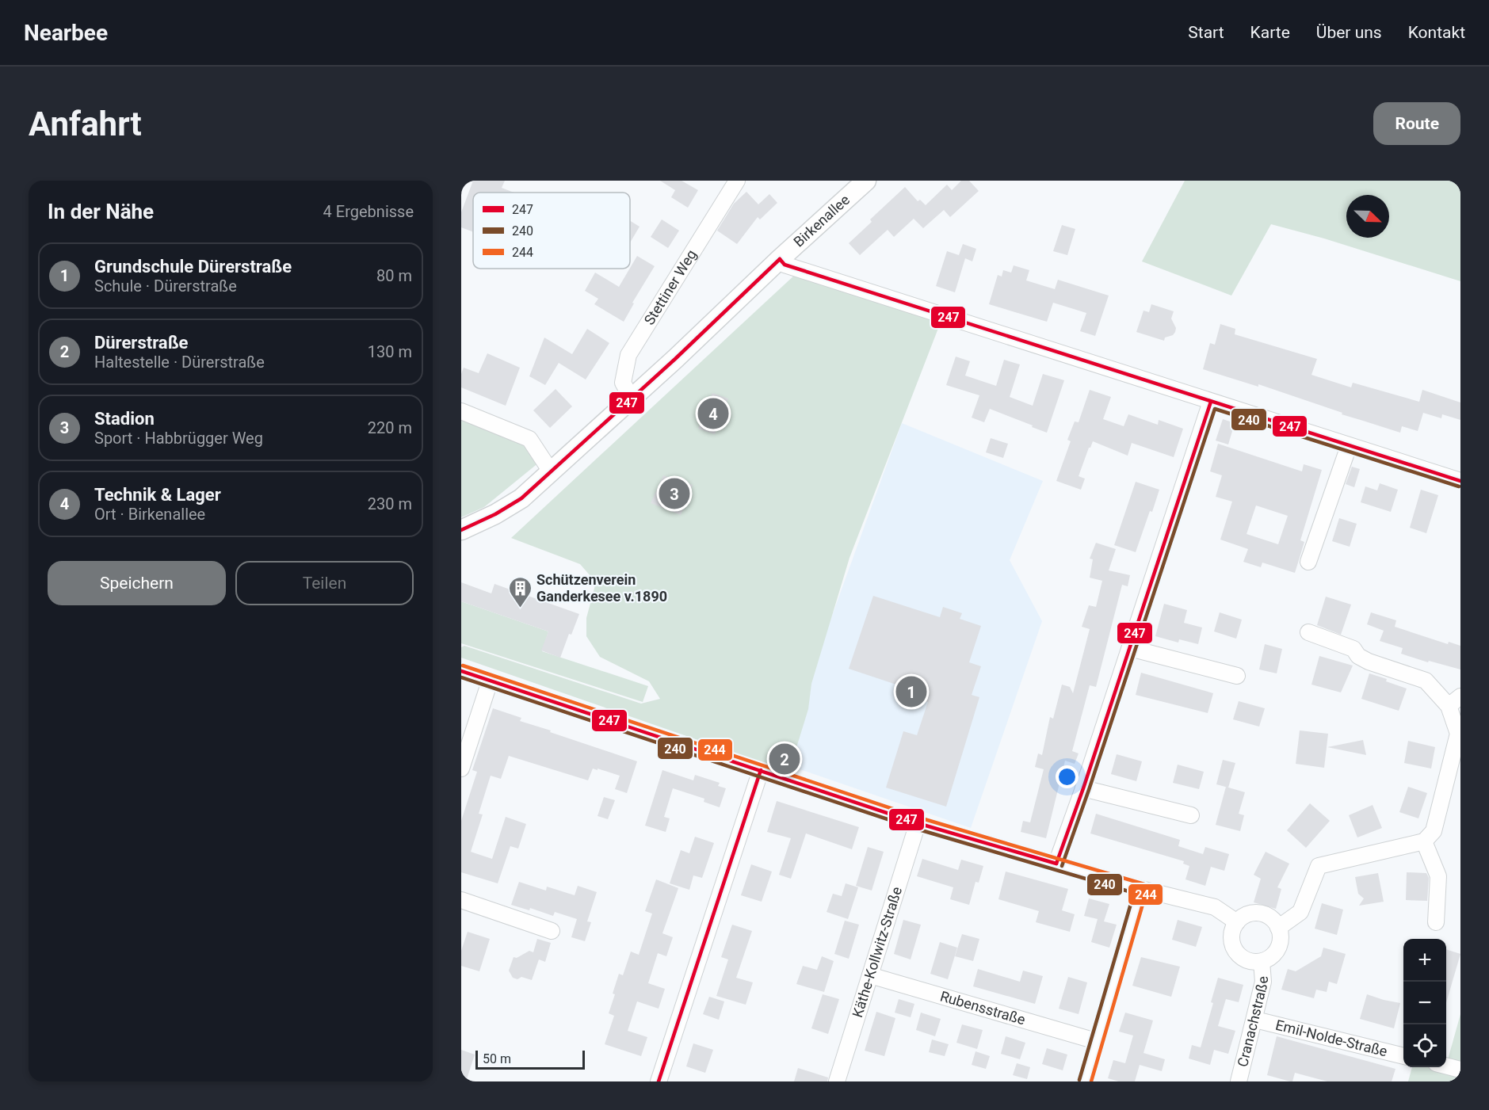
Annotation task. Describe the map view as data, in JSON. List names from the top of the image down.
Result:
{
  "streets": {
    "street": [
      "Birkenallee",
      "Stettiner Weg",
      "Käthe-Kollwitz-Straße",
      "Rubensstraße",
      "Cranachstraße",
      "Emil-Nolde-Straße"
    ]
  },
  "crossings": [
    ["Birkenallee", "Stettiner Weg"],
    ["Käthe-Kollwitz-Straße", "Rubensstraße"],
    ["Cranachstraße", "Emil-Nolde-Straße"]
  ],
  "places": {
    "building": ["Schützenverein Ganderkesee v.1890"]
  },
  "lines": ["transit line 247", "transit line 240", "transit line 244"],
  "legend": ["247", "240", "244"],
  "scale_bar": "50 m",
  "north": "bottom right",
  "page": {
    "header": "Nearbee",
    "nav": [
      "Start",
      "Karte",
      "Über uns",
      "Kontakt"
    ],
    "buttons": [
      "Route",
      ["Speichern", "Teilen"]
    ],
    "title": "Anfahrt",
    "heading": ["In der Nähe", "4 Ergebnisse"],
    "list": [
      {
        "mark": "1",
        "name": "Grundschule Dürerstraße",
        "note": "Schule · Dürerstraße",
        "value": "80 m"
      },
      {
        "mark": "2",
        "name": "Dürerstraße",
        "note": "Haltestelle · Dürerstraße",
        "value": "130 m"
      },
      {
        "mark": "3",
        "name": "Stadion",
        "note": "Sport · Habbrügger Weg",
        "value": "220 m"
      },
      {
        "mark": "4",
        "name": "Technik & Lager",
        "note": "Ort · Birkenallee",
        "value": "230 m"
      }
    ],
    "pins": [
      "4",
      "3",
      "1",
      "2"
    ],
    "map_buttons": ["+", "−"],
    "scale": "50 m"
  }
}
